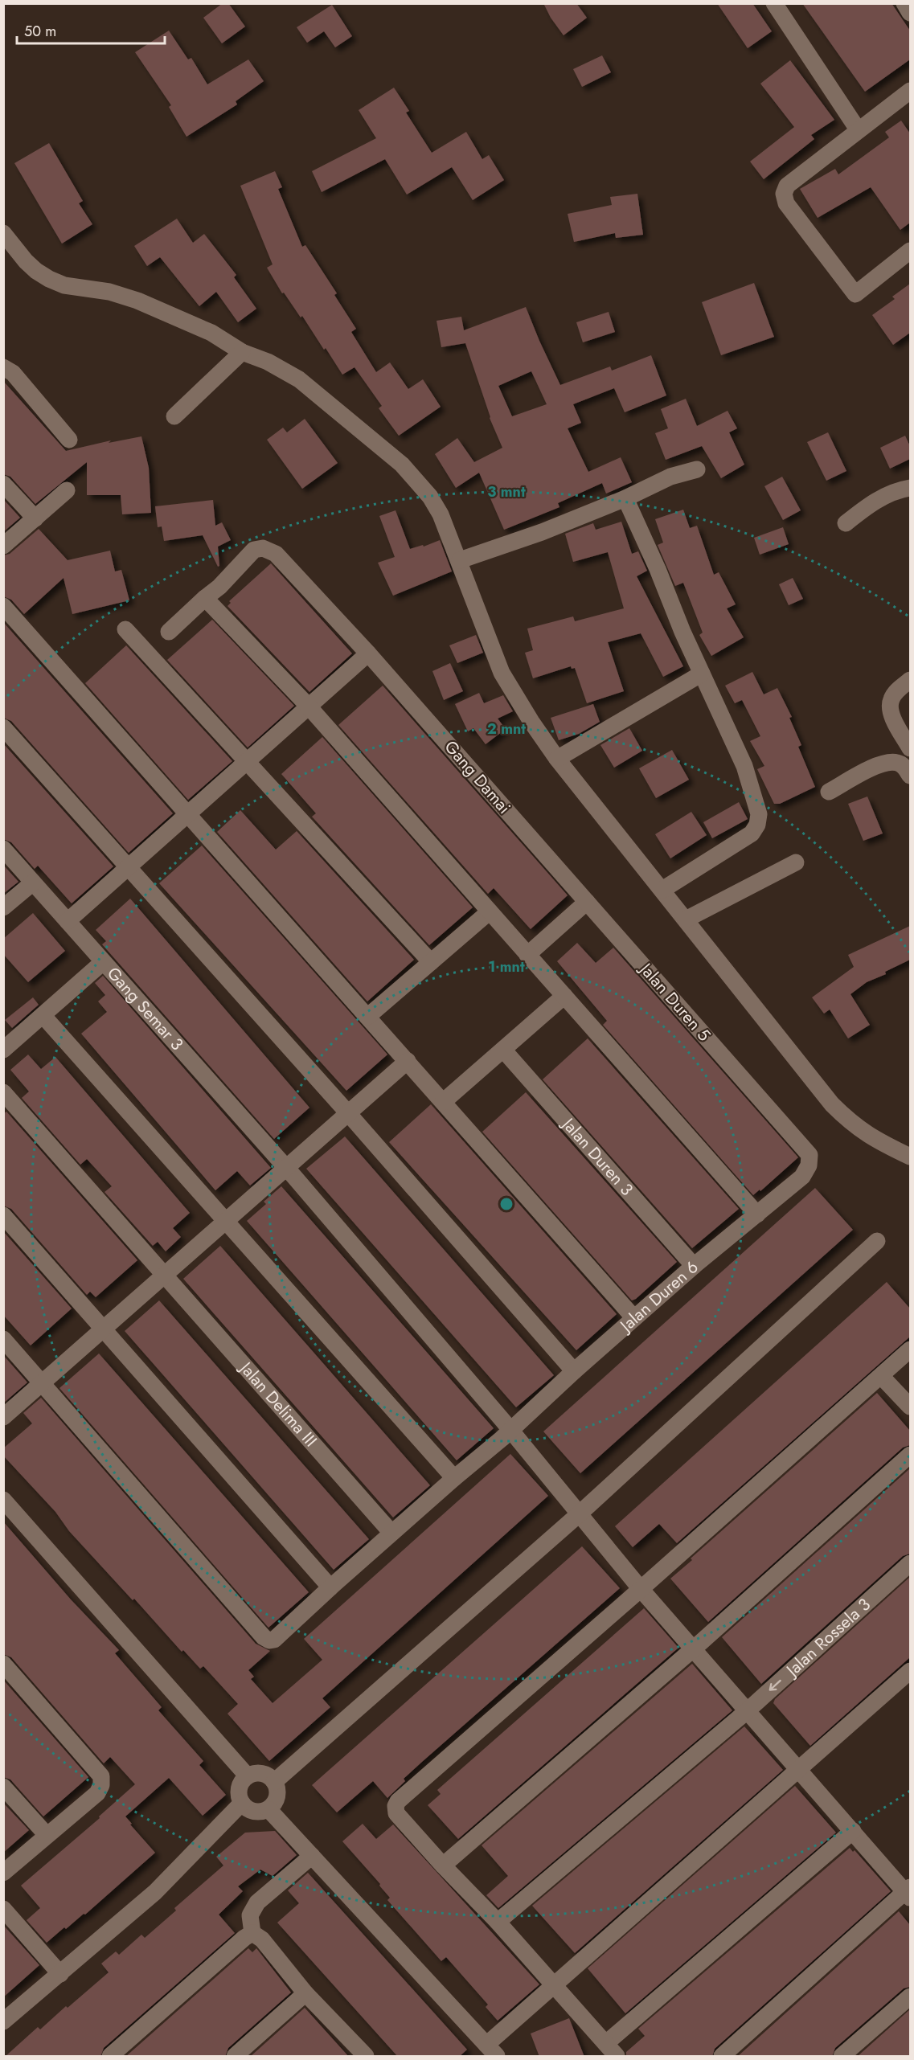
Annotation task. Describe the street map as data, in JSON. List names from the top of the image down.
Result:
{
  "streets": {
    "street": [
      "Gang Damai",
      "Jalan Duren 5",
      "Gang Semar 3",
      "Jalan Duren 3",
      "Jalan Duren 6",
      "Jalan Delima III",
      "Jalan Rossela 3"
    ]
  },
  "crossings": [
    ["Gang Damai", "Jalan Duren 5"],
    ["Jalan Duren 5", "Jalan Duren 6"],
    ["Gang Semar 3", "Jalan Duren 6"],
    ["Gang Semar 3", "Jalan Rossela 3"],
    ["Jalan Duren 3", "Jalan Duren 6"],
    ["Jalan Duren 6", "Jalan Delima III"]
  ],
  "scale_bar": "50 m",
  "rings": ["3 mnt", "2 mnt", "1 mnt"]
}
